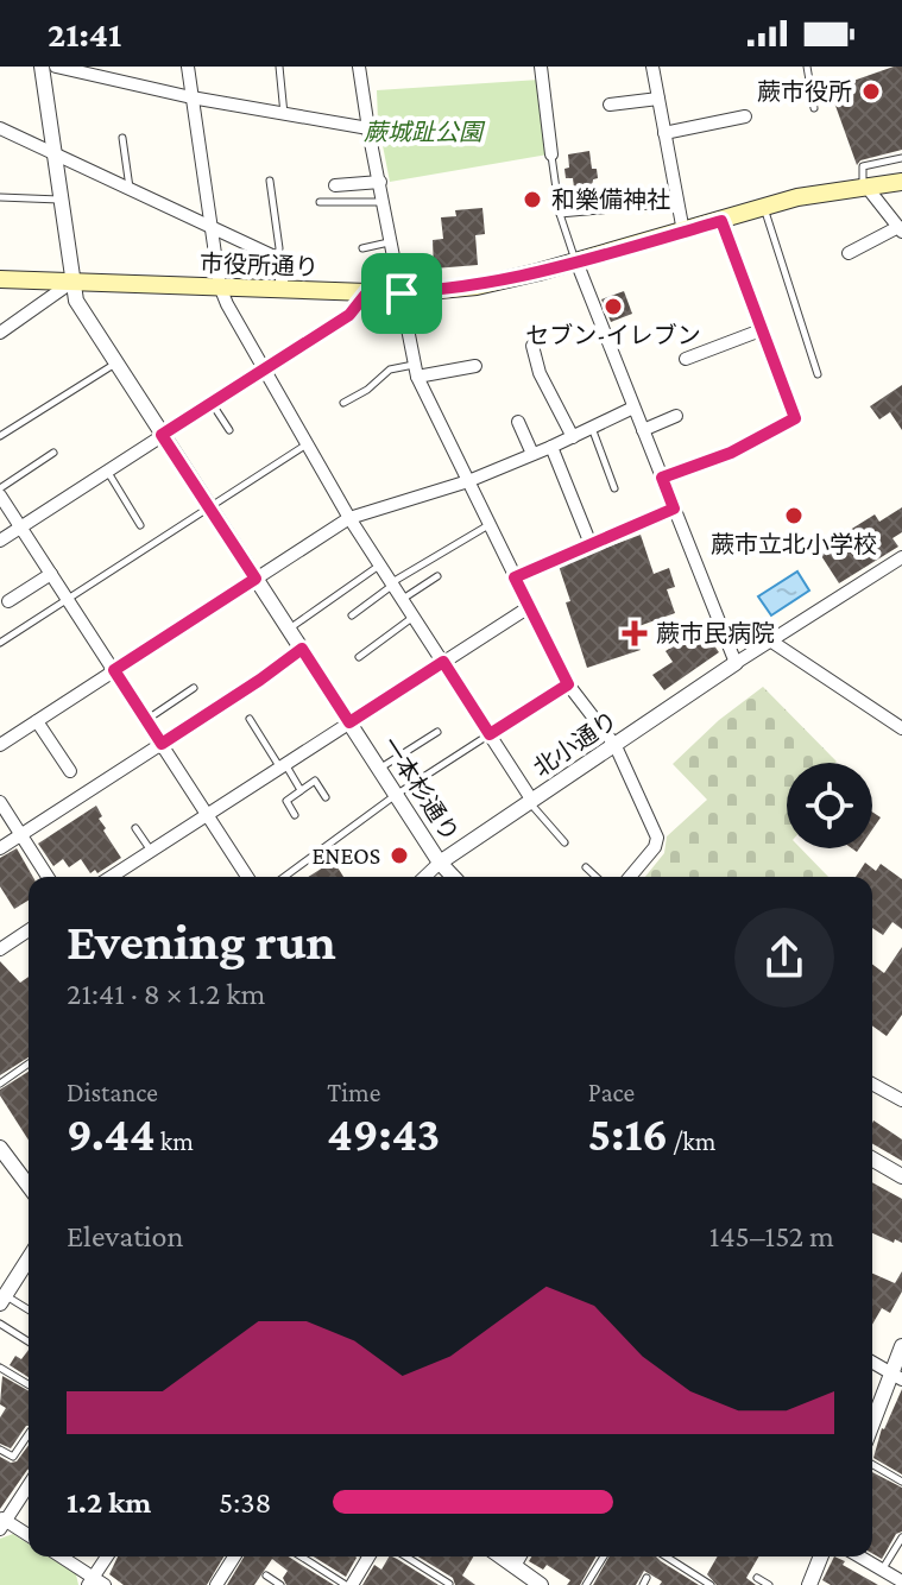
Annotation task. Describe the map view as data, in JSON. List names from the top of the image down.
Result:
{
  "streets": {
    "main road": ["市役所通り"],
    "street": ["北小通り", "一本杉通り"]
  },
  "crossings": [
    ["市役所通り", "一本杉通り"],
    ["北小通り", "一本杉通り"]
  ],
  "parks": ["蕨城趾公園"],
  "places": {
    "other": [
      "蕨市役所",
      "和樂備神社",
      "セブン-イレブン",
      "蕨市立北小学校",
      "ENEOS"
    ],
    "health": ["蕨市民病院"]
  },
  "page": {
    "status": "21:41",
    "heading": ["Evening run", "21:41 · 8 × 1.2 km"],
    "stats": [
      ["Distance", "9.44 km"],
      ["Time", "49:43"],
      ["Pace", "5:16 /km"]
    ],
    "chart": ["Elevation", "145–152 m"],
    "list": [
      {
        "name": "1.2 km",
        "note": "5:38"
      }
    ]
  }
}
